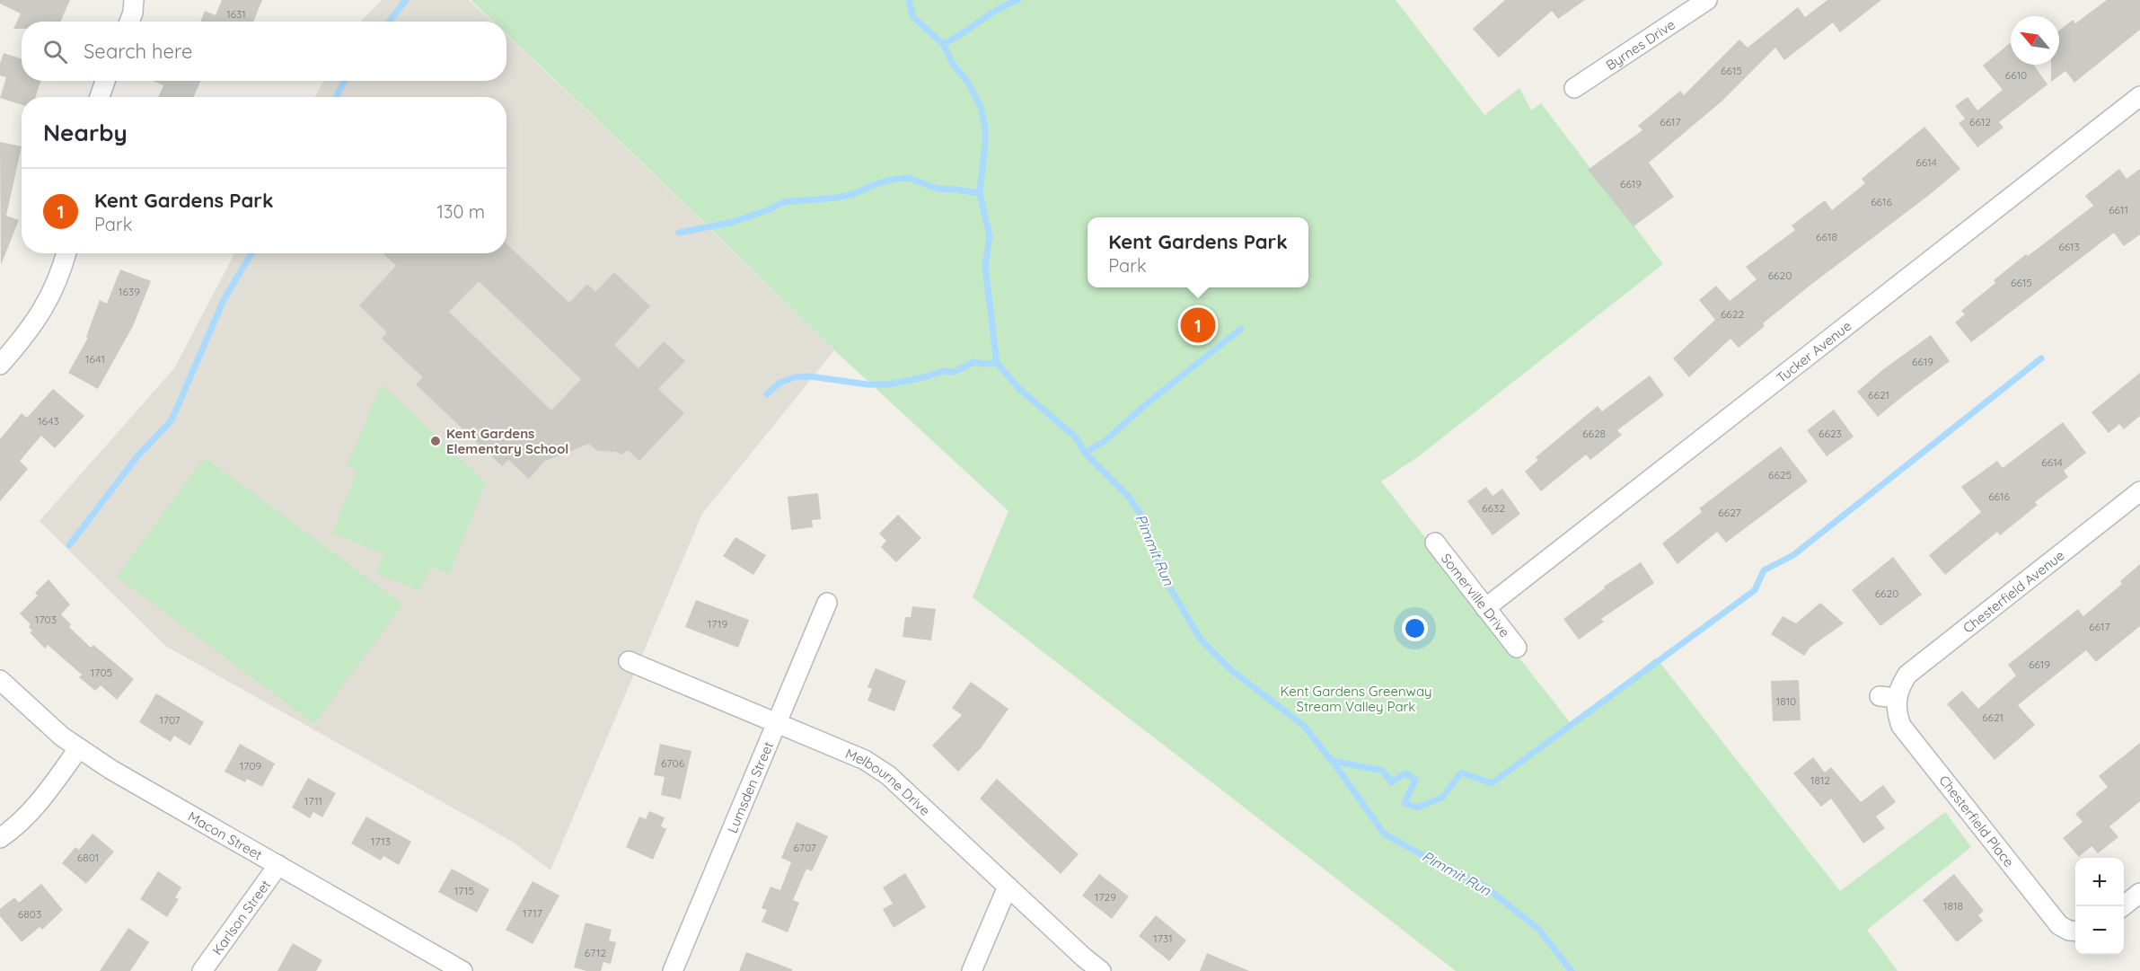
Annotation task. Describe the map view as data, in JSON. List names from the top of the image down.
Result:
{
  "streets": {
    "street": [
      "Byrnes Drive",
      "Tucker Avenue",
      "Chesterfield Avenue",
      "Somerville Drive",
      "Melbourne Drive",
      "Lumsden Street",
      "Chesterfield Place",
      "Macon Street",
      "Karlson Street"
    ]
  },
  "crossings": [
    ["Tucker Avenue", "Somerville Drive"],
    ["Chesterfield Avenue", "Chesterfield Place"],
    ["Melbourne Drive", "Lumsden Street"],
    ["Macon Street", "Karlson Street"]
  ],
  "water": ["Pimmit Run"],
  "parks": ["Kent Gardens Greenway Stream Valley Park"],
  "places": ["Kent Gardens Elementary School"],
  "house_numbers": [
    "1631",
    "6615",
    "6610",
    "6617",
    "6612",
    "6614",
    "6619",
    "6616",
    "6611",
    "6618",
    "6613",
    "6620",
    "6615",
    "1639",
    "6622",
    "1641",
    "6619",
    "6621",
    "1643",
    "6628",
    "6623",
    "6614",
    "6625",
    "6616",
    "6632",
    "6627",
    "6620",
    "1703",
    "1719",
    "6617",
    "6619",
    "1705",
    "1810",
    "6621",
    "1707",
    "6706",
    "1709",
    "1812",
    "1711",
    "1713",
    "6707",
    "6801",
    "1715",
    "1729",
    "1818",
    "1717",
    "6803",
    "1731",
    "6712"
  ],
  "north": "top left",
  "page": {
    "search": "Search here",
    "heading": "Nearby",
    "list": [
      {
        "mark": "1",
        "name": "Kent Gardens Park",
        "note": "Park",
        "value": "130 m"
      }
    ],
    "popup": ["Kent Gardens Park", "Park"],
    "pins": "1",
    "map_buttons": ["+", "−"]
  }
}
